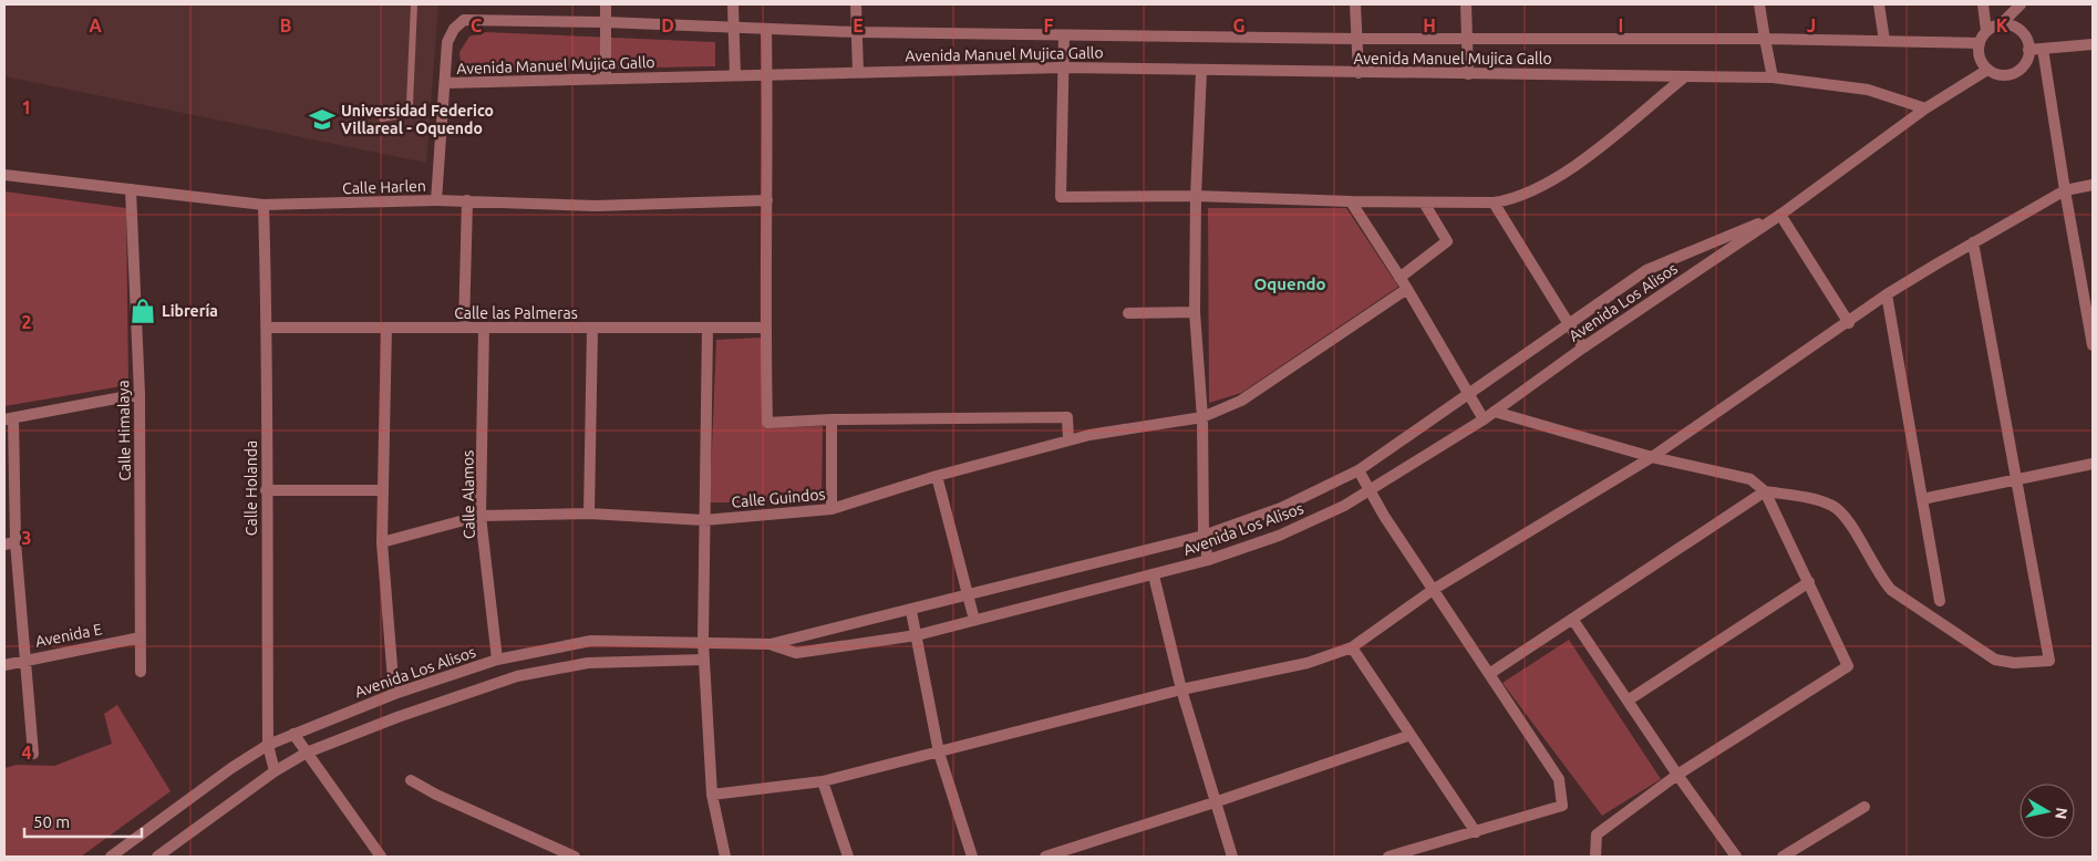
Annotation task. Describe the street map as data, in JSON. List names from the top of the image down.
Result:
{
  "streets": {
    "street": [
      "Avenida Manuel Mujica Gallo",
      "Calle Harlen",
      "Avenida Los Alisos",
      "Calle las Palmeras",
      "Calle Himalaya",
      "Calle Holanda",
      "Calle Alamos",
      "Calle Guindos",
      "Avenida E"
    ]
  },
  "crossings": [
    ["Avenida Manuel Mujica Gallo", "Avenida Los Alisos"],
    ["Calle Harlen", "Calle Himalaya"],
    ["Calle Harlen", "Calle Holanda"],
    ["Avenida Los Alisos", "Calle Holanda"],
    ["Avenida Los Alisos", "Calle Alamos"],
    ["Calle las Palmeras", "Calle Holanda"],
    ["Calle las Palmeras", "Calle Alamos"],
    ["Calle Himalaya", "Avenida E"],
    ["Calle Alamos", "Calle Guindos"]
  ],
  "districts": ["Oquendo"],
  "places": {
    "school or university": ["Universidad Federico Villareal - Oquendo"],
    "shop": ["Librería"]
  },
  "scale_bar": "50 m",
  "north": "right",
  "grid": {
    "columns": [
      "A",
      "B",
      "C",
      "D",
      "E",
      "F",
      "G",
      "H",
      "I",
      "J",
      "K"
    ],
    "rows": [
      "1",
      "2",
      "3",
      "4"
    ]
  }
}
